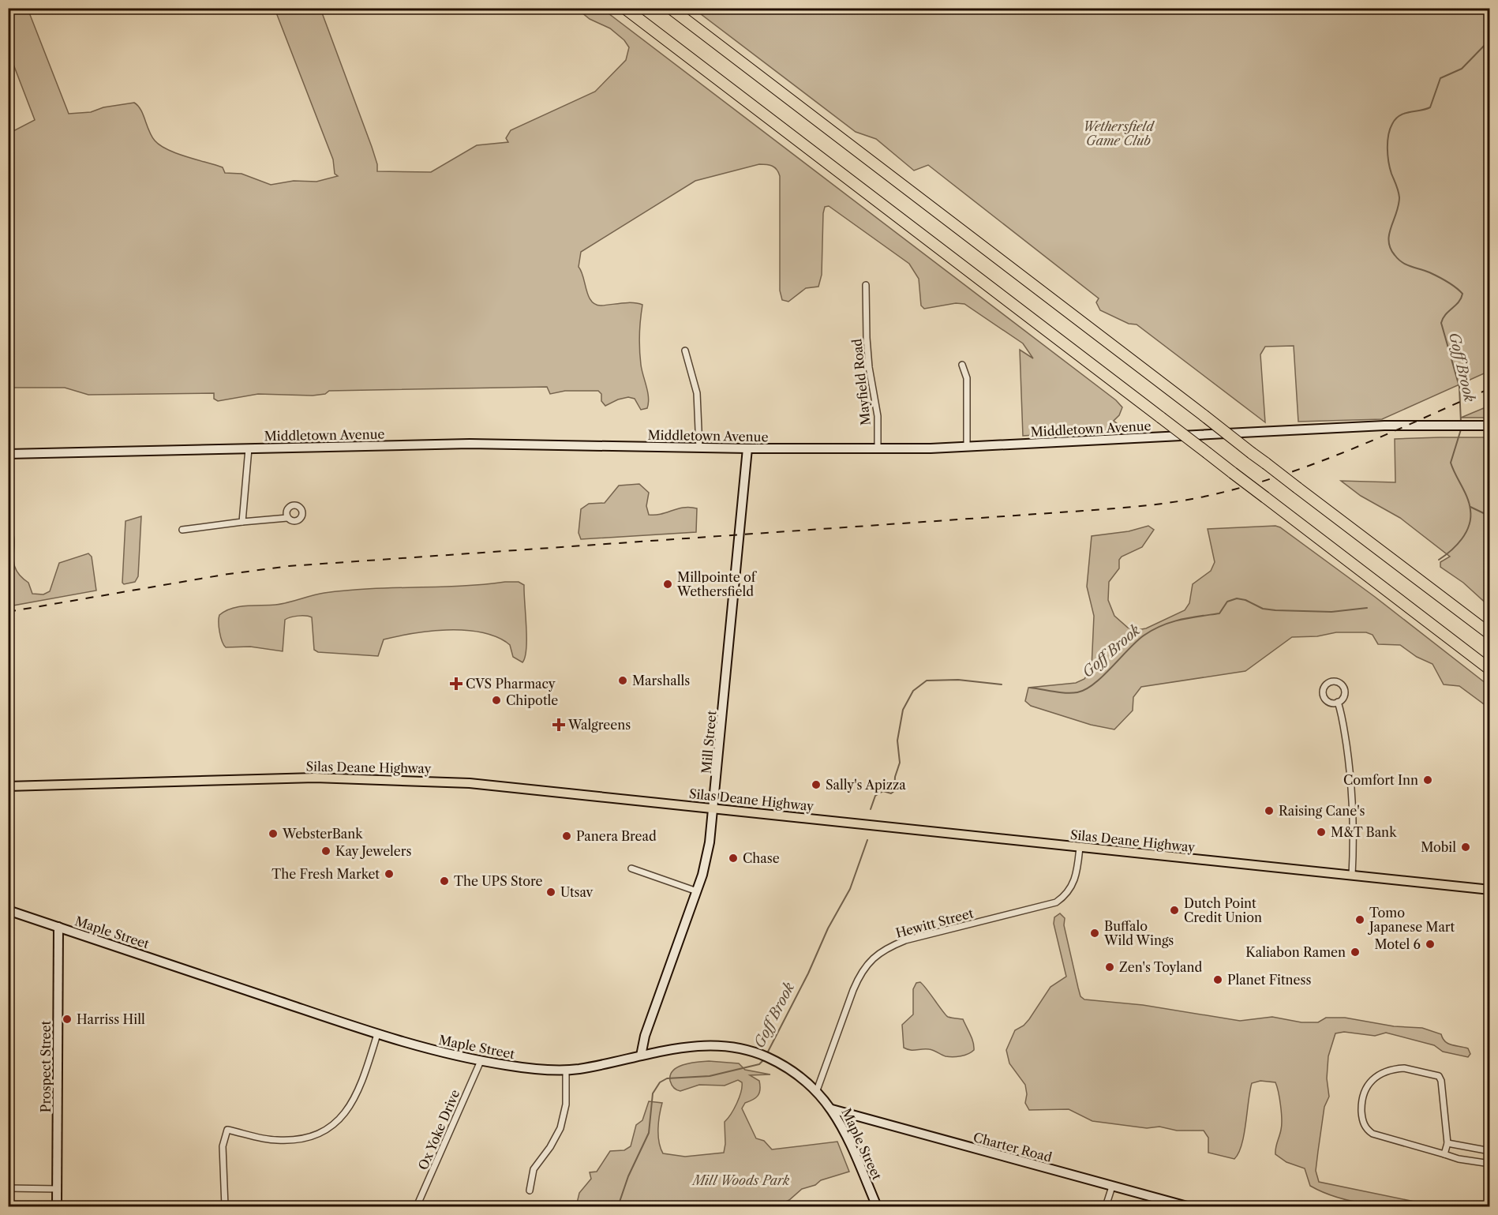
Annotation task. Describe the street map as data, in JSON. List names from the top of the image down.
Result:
{
  "streets": {
    "main road": ["Silas Deane Highway"],
    "street": [
      "Mayfield Road",
      "Middletown Avenue",
      "Mill Street",
      "Hewitt Street",
      "Maple Street",
      "Prospect Street",
      "Ox Yoke Drive",
      "Charter Road"
    ]
  },
  "crossings": [
    ["Mayfield Road", "Middletown Avenue"],
    ["Middletown Avenue", "Mill Street"],
    ["Mill Street", "Silas Deane Highway"],
    ["Mill Street", "Maple Street"],
    ["Silas Deane Highway", "Hewitt Street"],
    ["Hewitt Street", "Maple Street"],
    ["Maple Street", "Prospect Street"],
    ["Maple Street", "Ox Yoke Drive"],
    ["Maple Street", "Charter Road"]
  ],
  "water": ["Goff Brook"],
  "parks": ["Wethersfield Game Club", "Mill Woods Park"],
  "places": {
    "other": [
      "Millpointe of Wethersfield",
      "Marshalls",
      "Chipotle",
      "Comfort Inn",
      "Sally's Apizza",
      "Raising Cane's",
      "M&T Bank",
      "WebsterBank",
      "Panera Bread",
      "Mobil",
      "Kay Jewelers",
      "Chase",
      "The Fresh Market",
      "The UPS Store",
      "Utsav",
      "Dutch Point Credit Union",
      "Tomo Japanese Mart",
      "Buffalo Wild Wings",
      "Motel 6",
      "Kaliabon Ramen",
      "Zen's Toyland",
      "Planet Fitness",
      "Harriss Hill"
    ],
    "health": ["CVS Pharmacy", "Walgreens"]
  }
}
